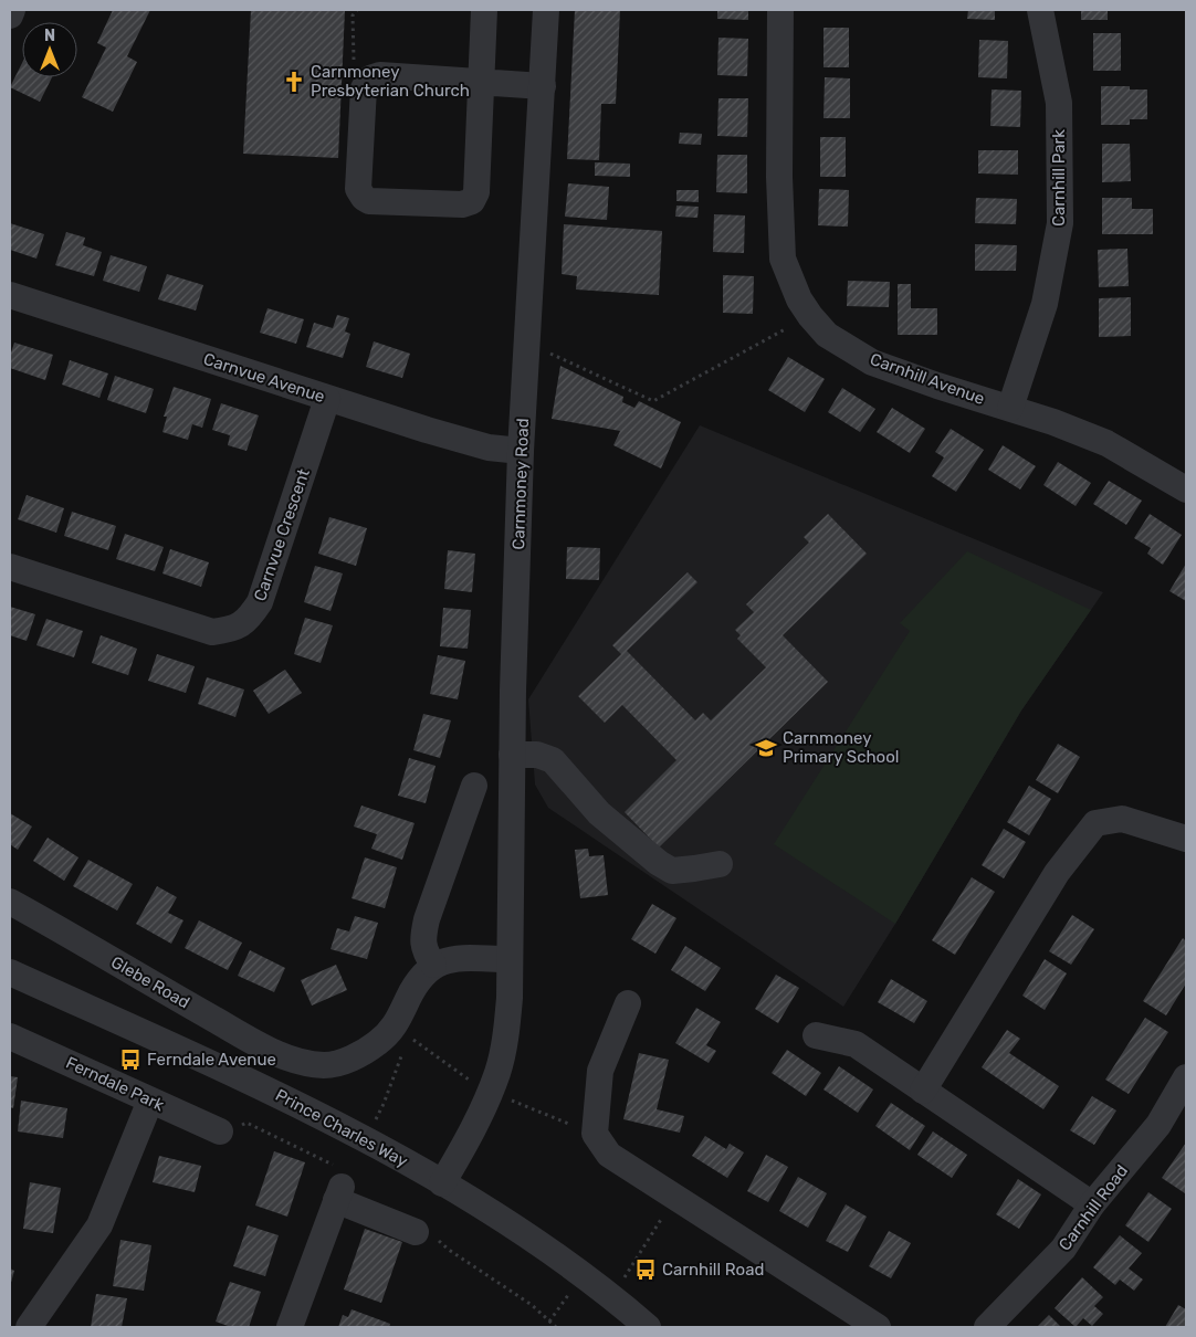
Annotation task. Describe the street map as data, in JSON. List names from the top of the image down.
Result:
{
  "streets": {
    "street": [
      "Carnhill Park",
      "Carnvue Avenue",
      "Carnhill Avenue",
      "Carnmoney Road",
      "Carnvue Crescent",
      "Glebe Road",
      "Ferndale Park",
      "Prince Charles Way",
      "Carnhill Road"
    ]
  },
  "crossings": [
    ["Carnhill Park", "Carnhill Avenue"],
    ["Carnvue Avenue", "Carnmoney Road"],
    ["Carnvue Avenue", "Carnvue Crescent"],
    ["Carnmoney Road", "Prince Charles Way"]
  ],
  "places": {
    "church": ["Carnmoney Presbyterian Church"],
    "school or university": ["Carnmoney Primary School"],
    "bus stop": ["Ferndale Avenue", "Carnhill Road"]
  },
  "north": "top"
}
